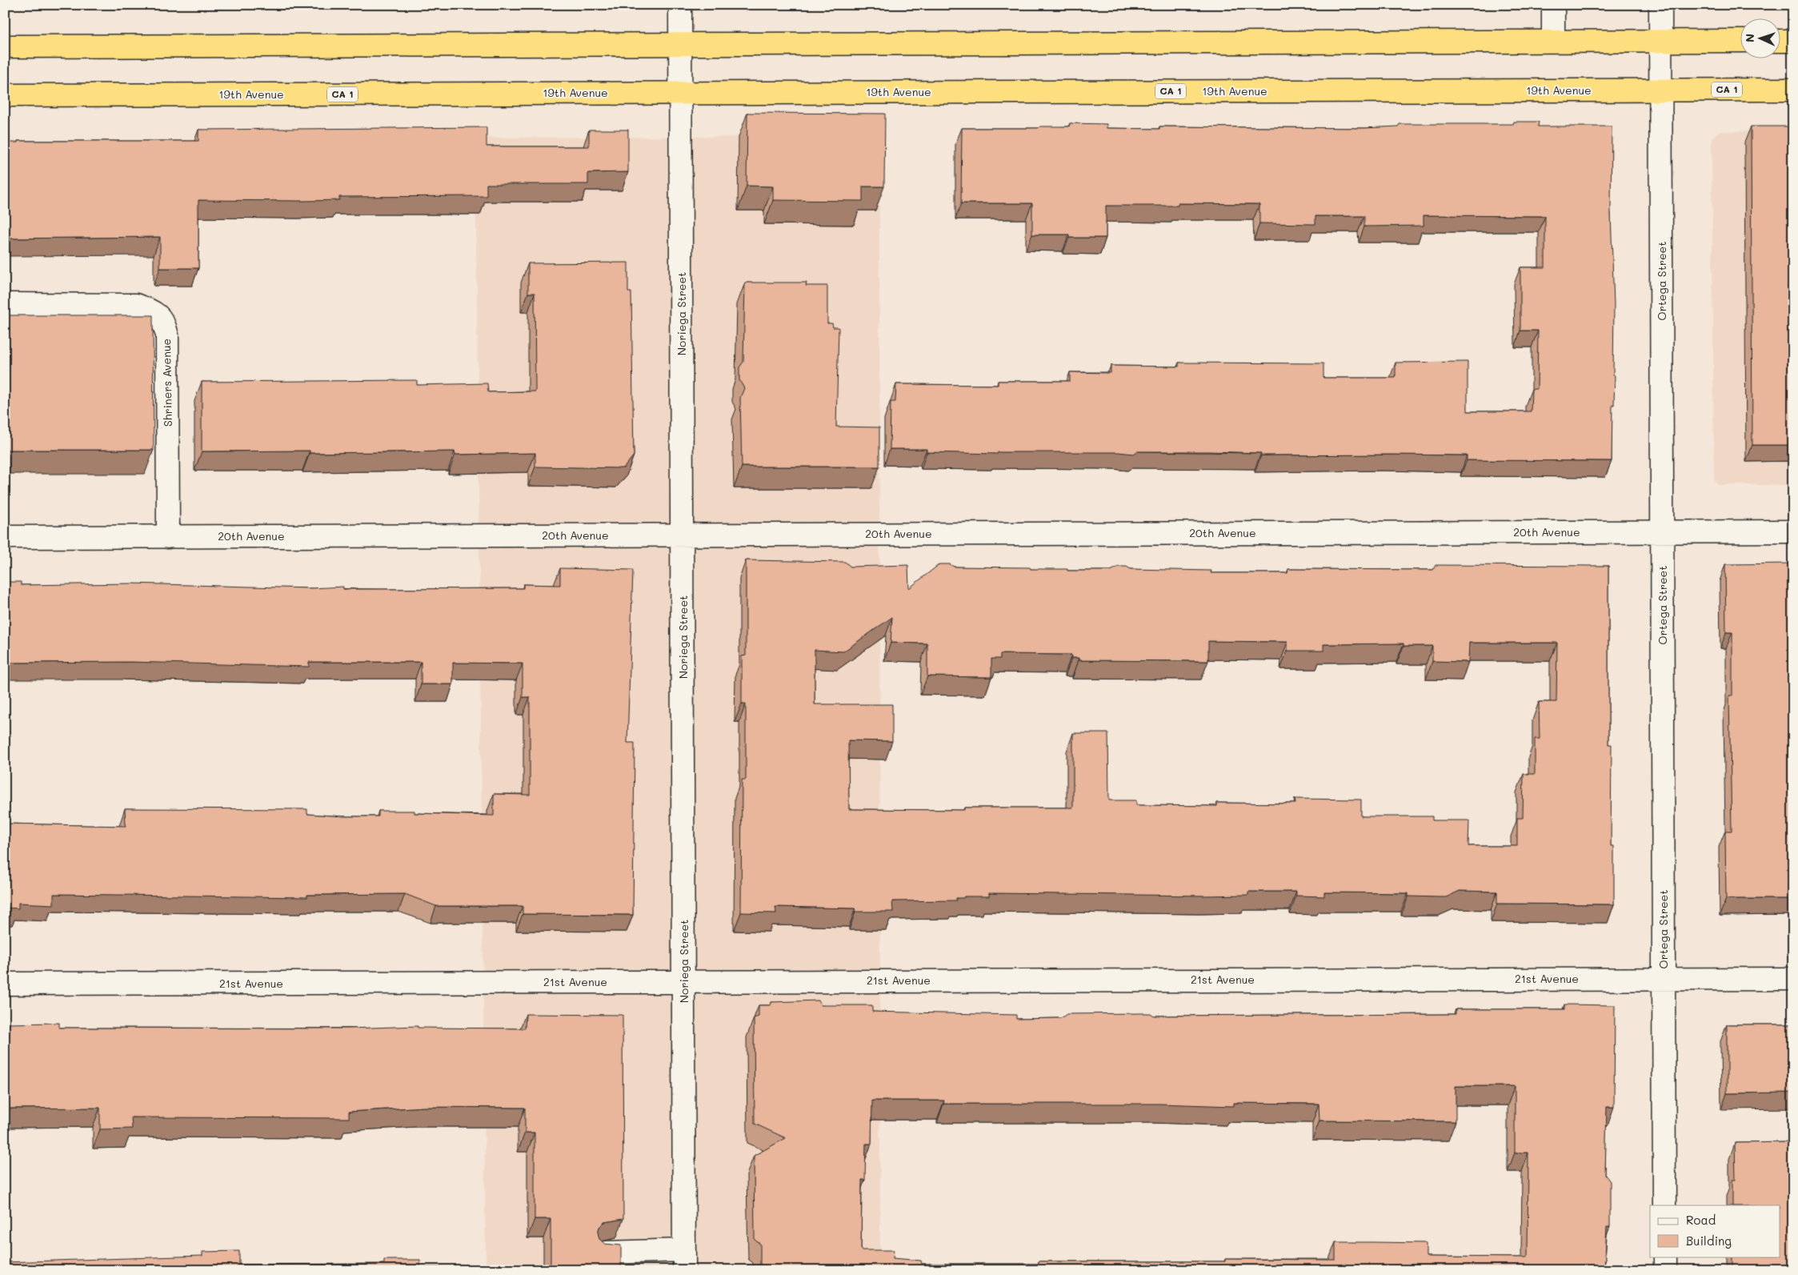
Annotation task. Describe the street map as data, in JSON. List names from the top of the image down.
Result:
{
  "streets": {
    "highway": ["CA 1", "19th Avenue"],
    "street": [
      "Ortega Street",
      "Noriega Street",
      "Shriners Avenue",
      "20th Avenue",
      "21st Avenue"
    ]
  },
  "crossings": [
    ["19th Avenue", "Ortega Street"],
    ["19th Avenue", "Noriega Street"],
    ["Ortega Street", "20th Avenue"],
    ["Ortega Street", "21st Avenue"],
    ["Noriega Street", "20th Avenue"],
    ["Noriega Street", "21st Avenue"],
    ["Shriners Avenue", "20th Avenue"]
  ],
  "legend": ["Road", "Building"],
  "north": "left"
}
